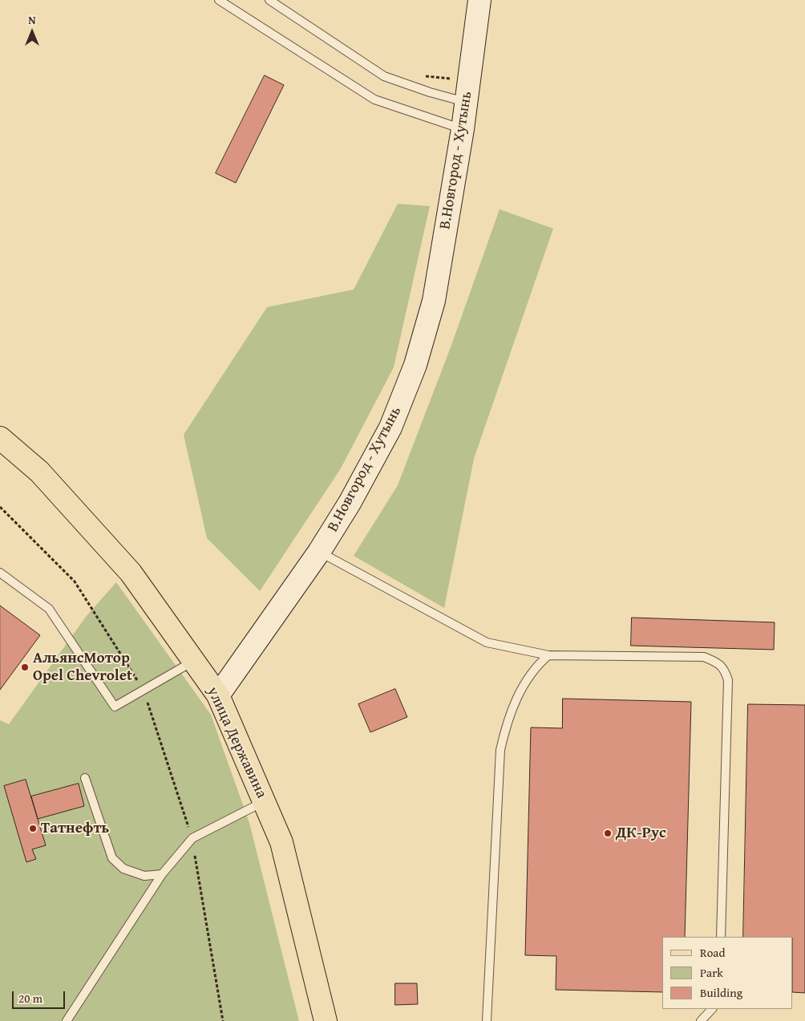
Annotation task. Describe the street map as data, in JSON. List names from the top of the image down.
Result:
{
  "streets": {
    "main road": ["улица Державина"],
    "street": ["В.Новгород - Хутынь"]
  },
  "crossings": [
    ["В.Новгород - Хутынь", "улица Державина"]
  ],
  "places": ["АльянсМотор Opel Chevrolet", "Татнефть", "ДК-Рус"],
  "legend": ["Road", "Park", "Building"],
  "scale_bar": "20 m",
  "north": "top"
}
